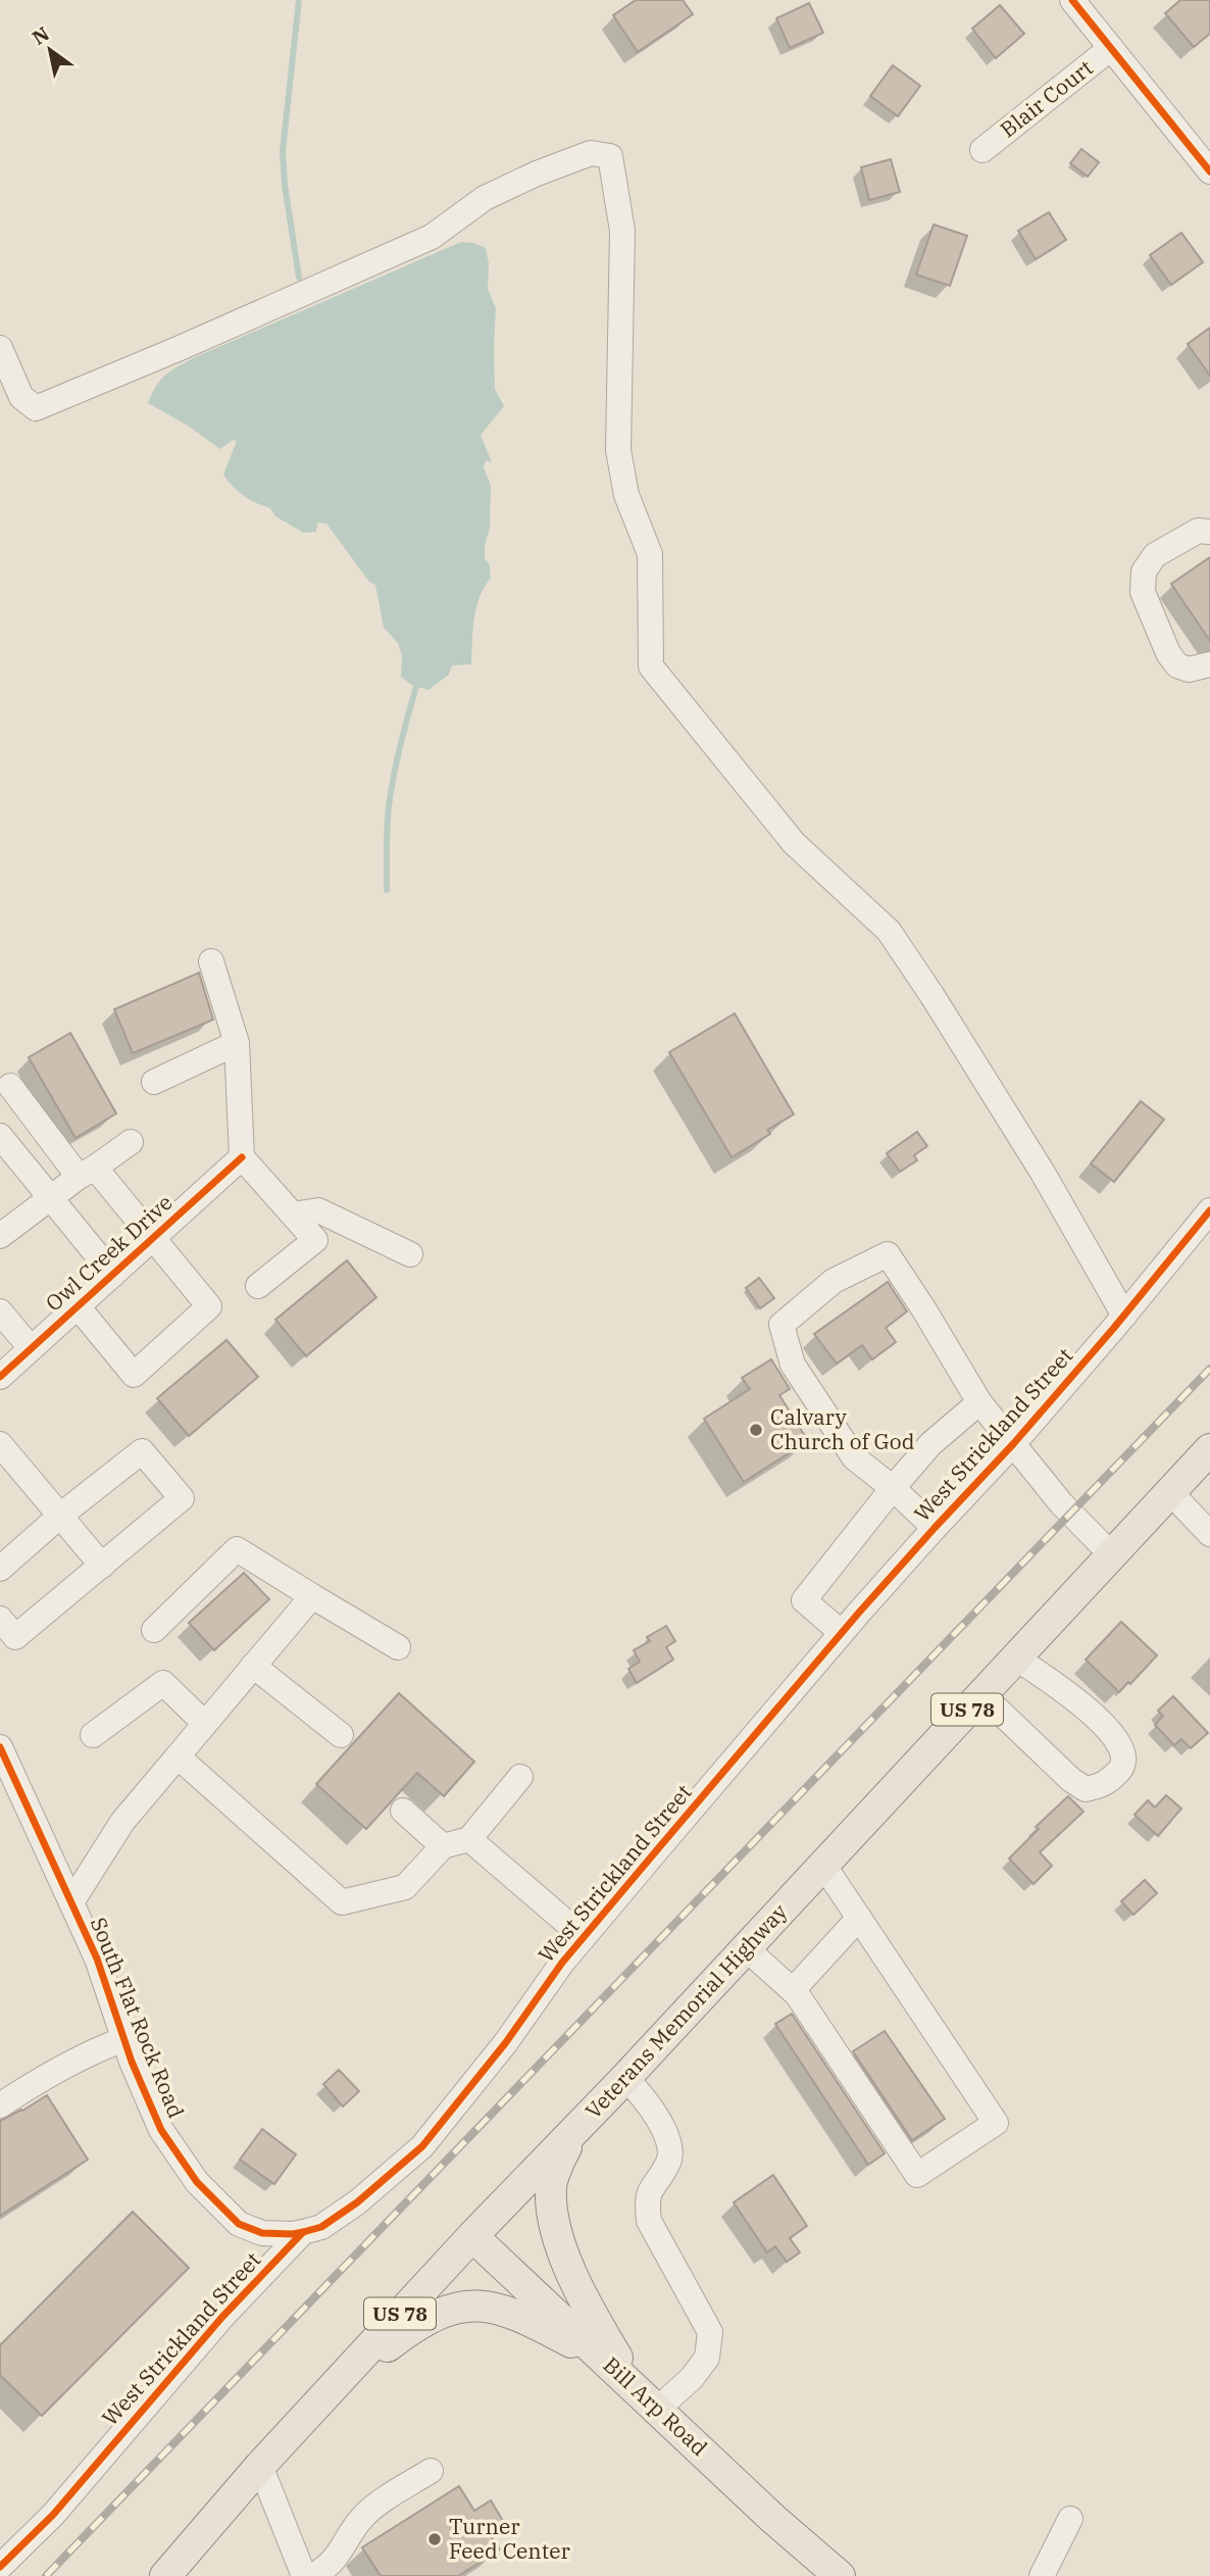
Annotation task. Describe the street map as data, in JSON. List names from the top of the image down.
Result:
{
  "streets": {
    "main road": ["US 78", "Veterans Memorial Highway", "Bill Arp Road"],
    "street": [
      "Blair Court",
      "Owl Creek Drive",
      "West Strickland Street",
      "South Flat Rock Road"
    ]
  },
  "crossings": [
    ["West Strickland Street", "South Flat Rock Road"],
    ["Veterans Memorial Highway", "Bill Arp Road"]
  ],
  "places": ["Calvary Church of God", "Turner Feed Center"],
  "north": "top left"
}
